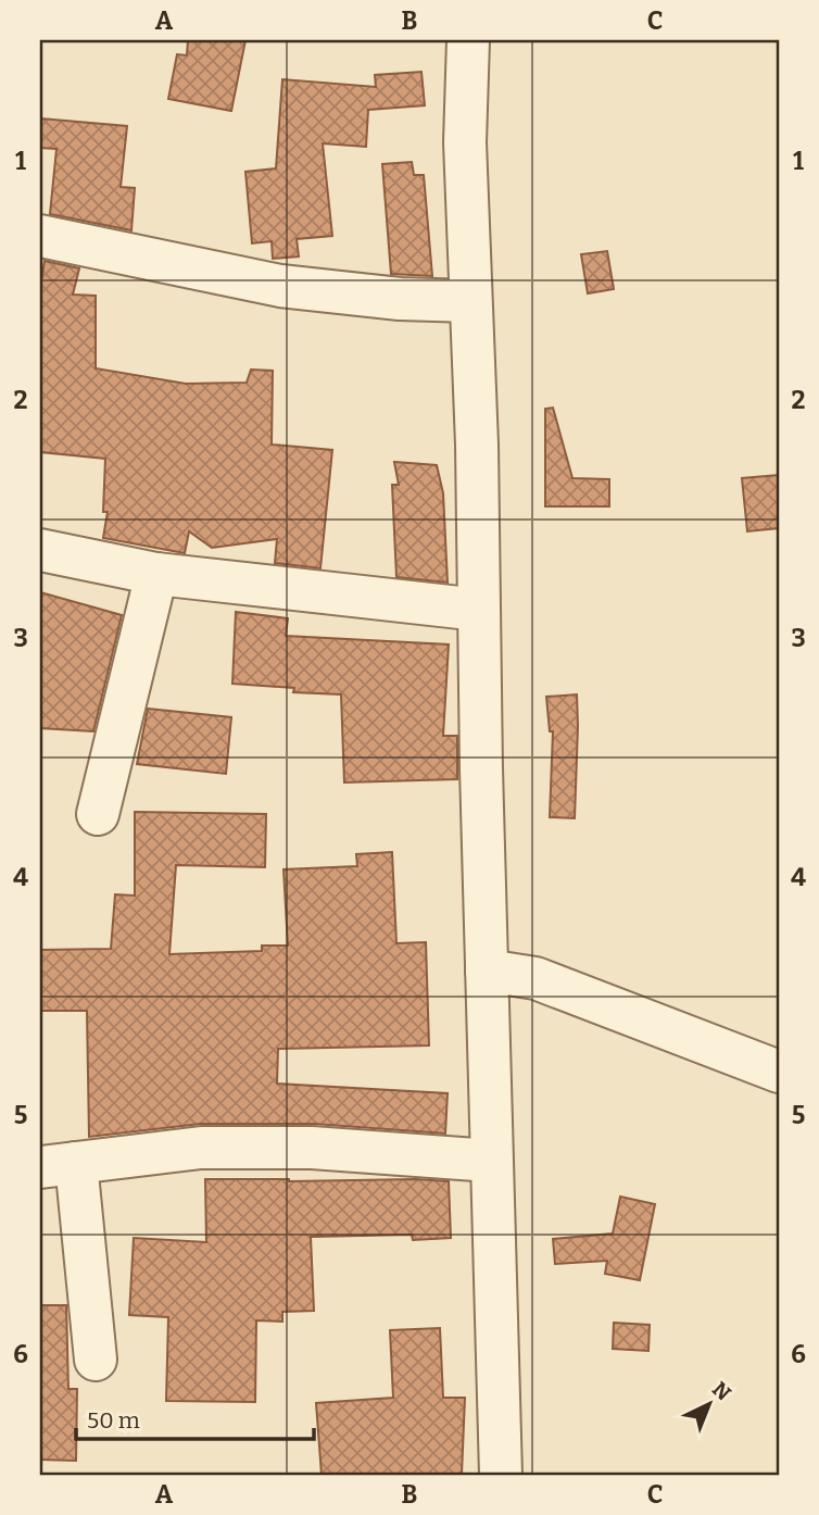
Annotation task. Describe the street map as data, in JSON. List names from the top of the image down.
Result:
{
  "scale_bar": "50 m",
  "north": "top right",
  "grid": {
    "columns": ["A", "B", "C"],
    "rows": [
      "1",
      "2",
      "3",
      "4",
      "5",
      "6"
    ]
  }
}
